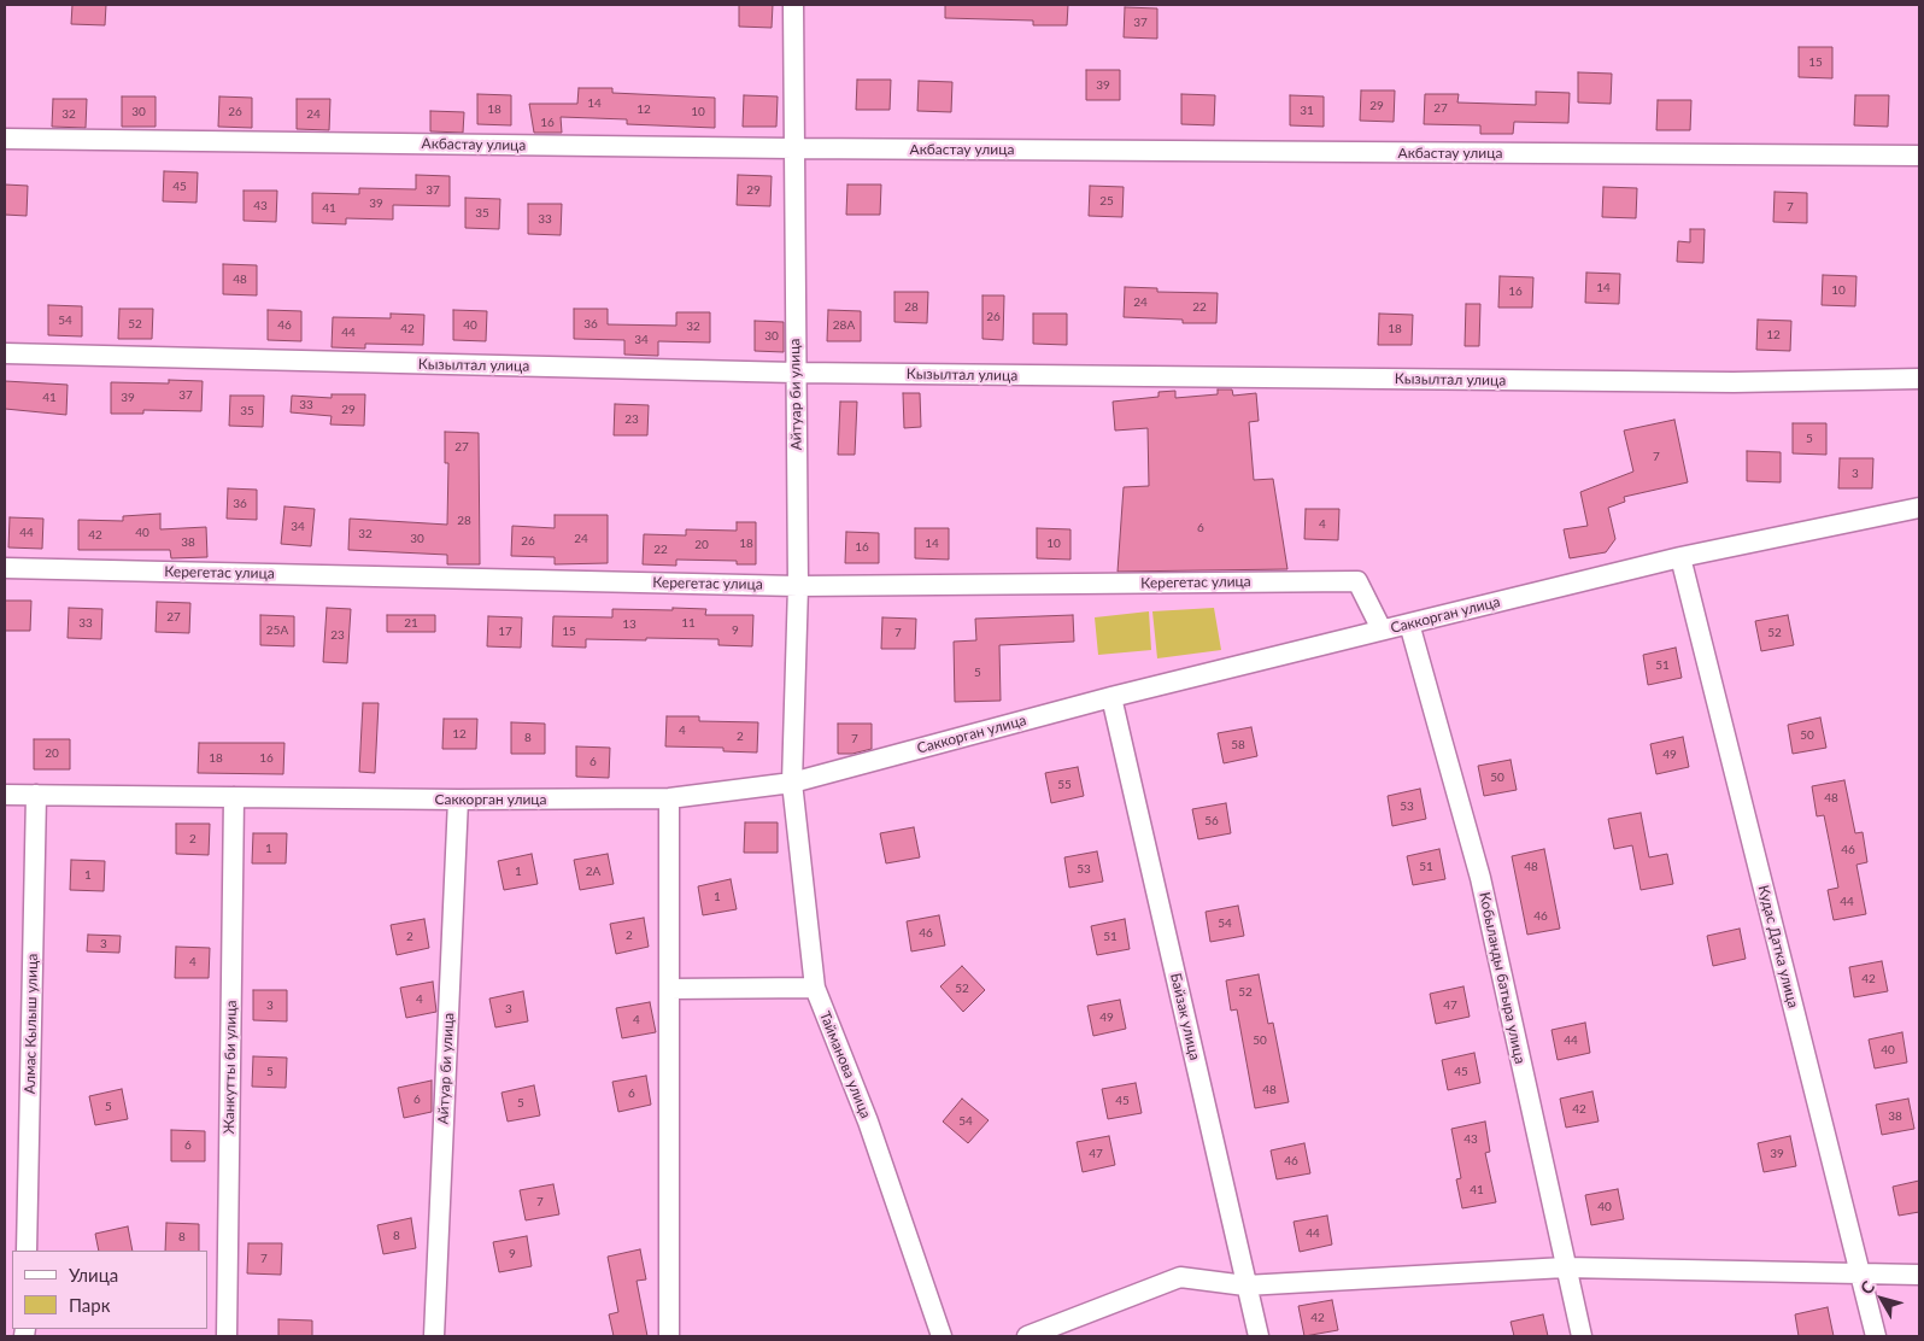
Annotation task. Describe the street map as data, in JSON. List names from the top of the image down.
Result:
{
  "streets": {
    "street": [
      "Акбастау улица",
      "Кызылтал улица",
      "Айтуар би улица",
      "Керегетас улица",
      "Саккорган улица",
      "Кудас Датка улица",
      "Кобыланды батыра улица",
      "Байзак улица",
      "Алмас Кылыш улица",
      "Тайманова улица",
      "Жанкутты би улица"
    ]
  },
  "crossings": [
    ["Акбастау улица", "Айтуар би улица"],
    ["Кызылтал улица", "Айтуар би улица"],
    ["Айтуар би улица", "Керегетас улица"],
    ["Айтуар би улица", "Саккорган улица"],
    ["Айтуар би улица", "Тайманова улица"],
    ["Керегетас улица", "Саккорган улица"],
    ["Саккорган улица", "Кудас Датка улица"],
    ["Саккорган улица", "Кобыланды батыра улица"],
    ["Саккорган улица", "Байзак улица"],
    ["Саккорган улица", "Алмас Кылыш улица"],
    ["Саккорган улица", "Тайманова улица"],
    ["Саккорган улица", "Жанкутты би улица"]
  ],
  "house_numbers": [
    "37",
    "15",
    "39",
    "14",
    "29",
    "27",
    "18",
    "12",
    "31",
    "30",
    "26",
    "10",
    "32",
    "24",
    "16",
    "45",
    "37",
    "29",
    "25",
    "39",
    "43",
    "7",
    "41",
    "35",
    "33",
    "48",
    "14",
    "10",
    "16",
    "24",
    "28",
    "22",
    "26",
    "54",
    "52",
    "36",
    "46",
    "40",
    "28А",
    "32",
    "42",
    "18",
    "44",
    "12",
    "30",
    "34",
    "37",
    "41",
    "39",
    "33",
    "29",
    "35",
    "23",
    "5",
    "27",
    "7",
    "3",
    "36",
    "28",
    "4",
    "34",
    "6",
    "44",
    "40",
    "32",
    "42",
    "30",
    "24",
    "26",
    "38",
    "18",
    "14",
    "10",
    "20",
    "16",
    "22",
    "27",
    "33",
    "21",
    "11",
    "13",
    "25А",
    "9",
    "17",
    "15",
    "7",
    "52",
    "23",
    "51",
    "5",
    "4",
    "12",
    "50",
    "2",
    "8",
    "7",
    "58",
    "20",
    "49",
    "18",
    "16",
    "6",
    "50",
    "55",
    "48",
    "53",
    "56",
    "2",
    "1",
    "46",
    "51",
    "48",
    "53",
    "1",
    "2А",
    "1",
    "1",
    "44",
    "46",
    "54",
    "46",
    "2",
    "2",
    "51",
    "3",
    "4",
    "42",
    "52",
    "52",
    "4",
    "3",
    "47",
    "3",
    "49",
    "4",
    "50",
    "44",
    "40",
    "5",
    "45",
    "48",
    "6",
    "6",
    "45",
    "5",
    "5",
    "42",
    "38",
    "54",
    "43",
    "6",
    "47",
    "39",
    "46",
    "41",
    "7",
    "40",
    "44",
    "8",
    "8",
    "9",
    "7",
    "42"
  ],
  "legend": ["Улица", "Парк"],
  "north": "top left"
}
